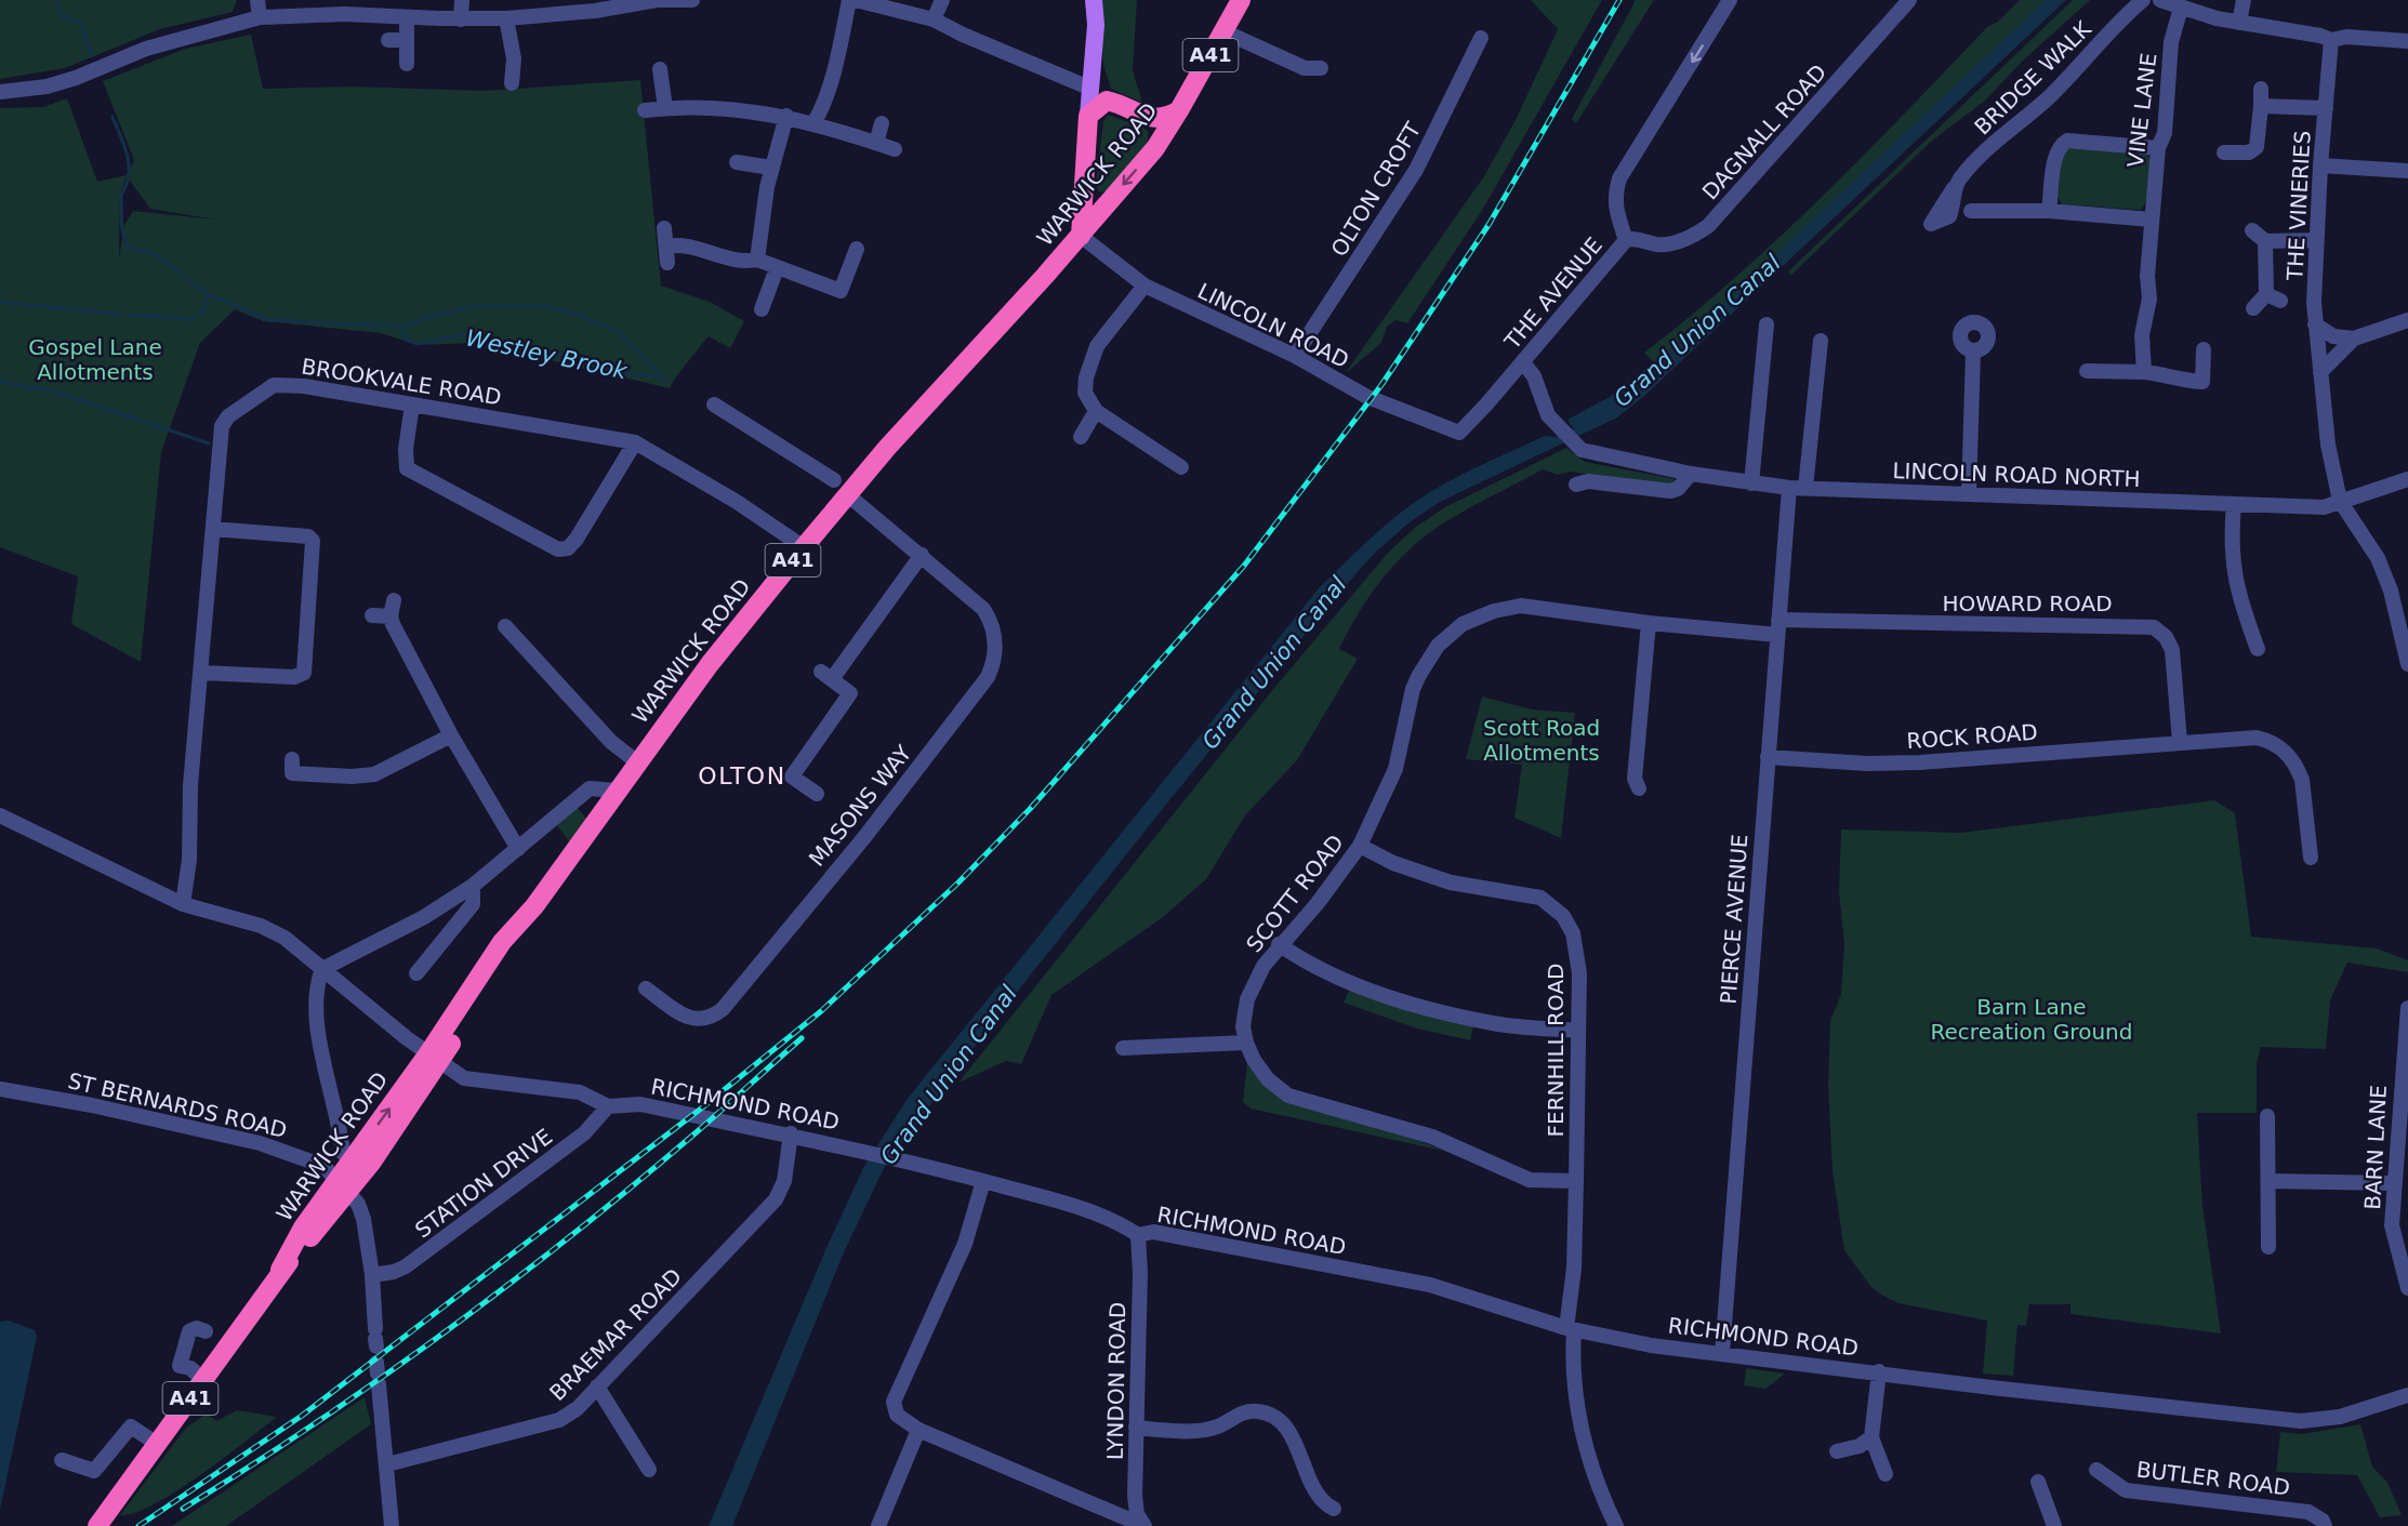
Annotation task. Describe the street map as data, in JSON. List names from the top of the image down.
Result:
{
  "streets": {
    "highway": ["A41", "WARWICK ROAD"],
    "street": [
      "BRIDGE WALK",
      "VINE LANE",
      "DAGNALL ROAD",
      "OLTON CROFT",
      "THE VINERIES",
      "THE AVENUE",
      "LINCOLN ROAD",
      "BROOKVALE ROAD",
      "LINCOLN ROAD NORTH",
      "HOWARD ROAD",
      "ROCK ROAD",
      "MASONS WAY",
      "SCOTT ROAD",
      "PIERCE AVENUE",
      "FERNHILL ROAD",
      "RICHMOND ROAD",
      "ST BERNARDS ROAD",
      "BARN LANE",
      "STATION DRIVE",
      "BRAEMAR ROAD",
      "LYNDON ROAD",
      "BUTLER ROAD"
    ]
  },
  "crossings": [
    ["A41", "WARWICK ROAD"],
    ["A41", "LINCOLN ROAD"],
    ["DAGNALL ROAD", "THE AVENUE"],
    ["WARWICK ROAD", "LINCOLN ROAD"],
    ["WARWICK ROAD", "BROOKVALE ROAD"],
    ["WARWICK ROAD", "MASONS WAY"],
    ["WARWICK ROAD", "RICHMOND ROAD"],
    ["WARWICK ROAD", "ST BERNARDS ROAD"],
    ["OLTON CROFT", "LINCOLN ROAD"],
    ["THE VINERIES", "LINCOLN ROAD NORTH"],
    ["THE AVENUE", "LINCOLN ROAD"],
    ["THE AVENUE", "LINCOLN ROAD NORTH"],
    ["BROOKVALE ROAD", "RICHMOND ROAD"],
    ["LINCOLN ROAD NORTH", "PIERCE AVENUE"],
    ["HOWARD ROAD", "ROCK ROAD"],
    ["HOWARD ROAD", "SCOTT ROAD"],
    ["HOWARD ROAD", "PIERCE AVENUE"],
    ["ROCK ROAD", "PIERCE AVENUE"],
    ["SCOTT ROAD", "PIERCE AVENUE"],
    ["SCOTT ROAD", "FERNHILL ROAD"],
    ["PIERCE AVENUE", "RICHMOND ROAD"],
    ["FERNHILL ROAD", "RICHMOND ROAD"],
    ["RICHMOND ROAD", "STATION DRIVE"],
    ["RICHMOND ROAD", "BRAEMAR ROAD"],
    ["RICHMOND ROAD", "LYNDON ROAD"]
  ],
  "one_way": ["THE AVENUE"],
  "districts": ["OLTON"],
  "water": ["Grand Union Canal", "Westley Brook"],
  "parks": ["Gospel Lane Allotments", "Scott Road Allotments", "Barn Lane Recreation Ground"]
}
